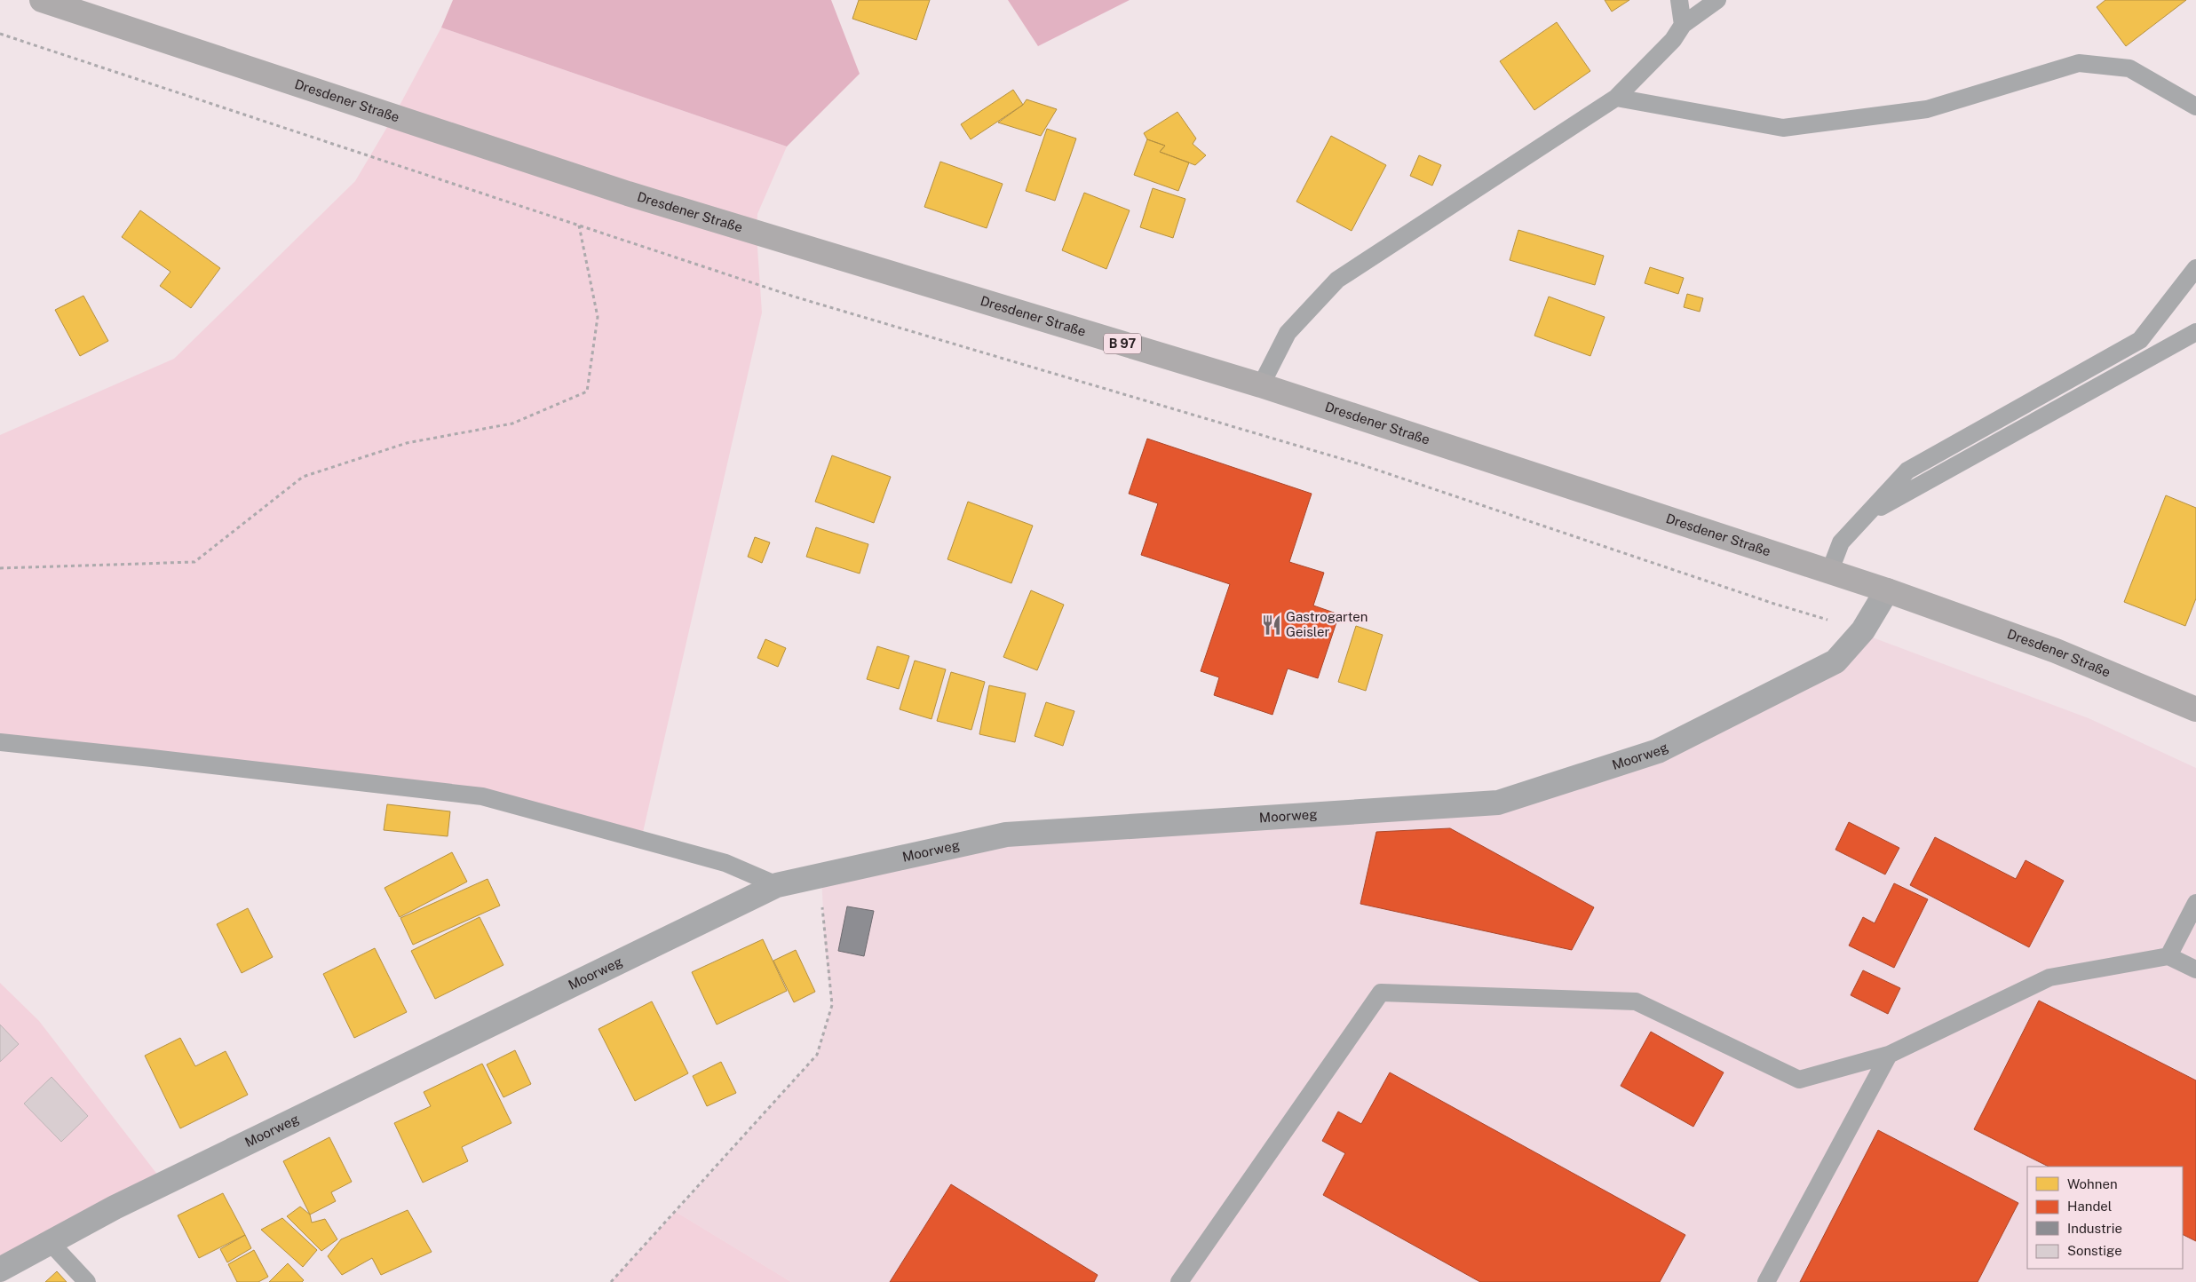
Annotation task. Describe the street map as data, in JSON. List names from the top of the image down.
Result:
{
  "streets": {
    "main road": ["Dresdener Straße", "B 97"],
    "street": ["Moorweg"]
  },
  "crossings": [
    ["Dresdener Straße", "Moorweg"]
  ],
  "places": {
    "restaurant": ["Gastrogarten Geisler"]
  },
  "legend": [
    "Wohnen",
    "Handel",
    "Industrie",
    "Sonstige"
  ]
}
